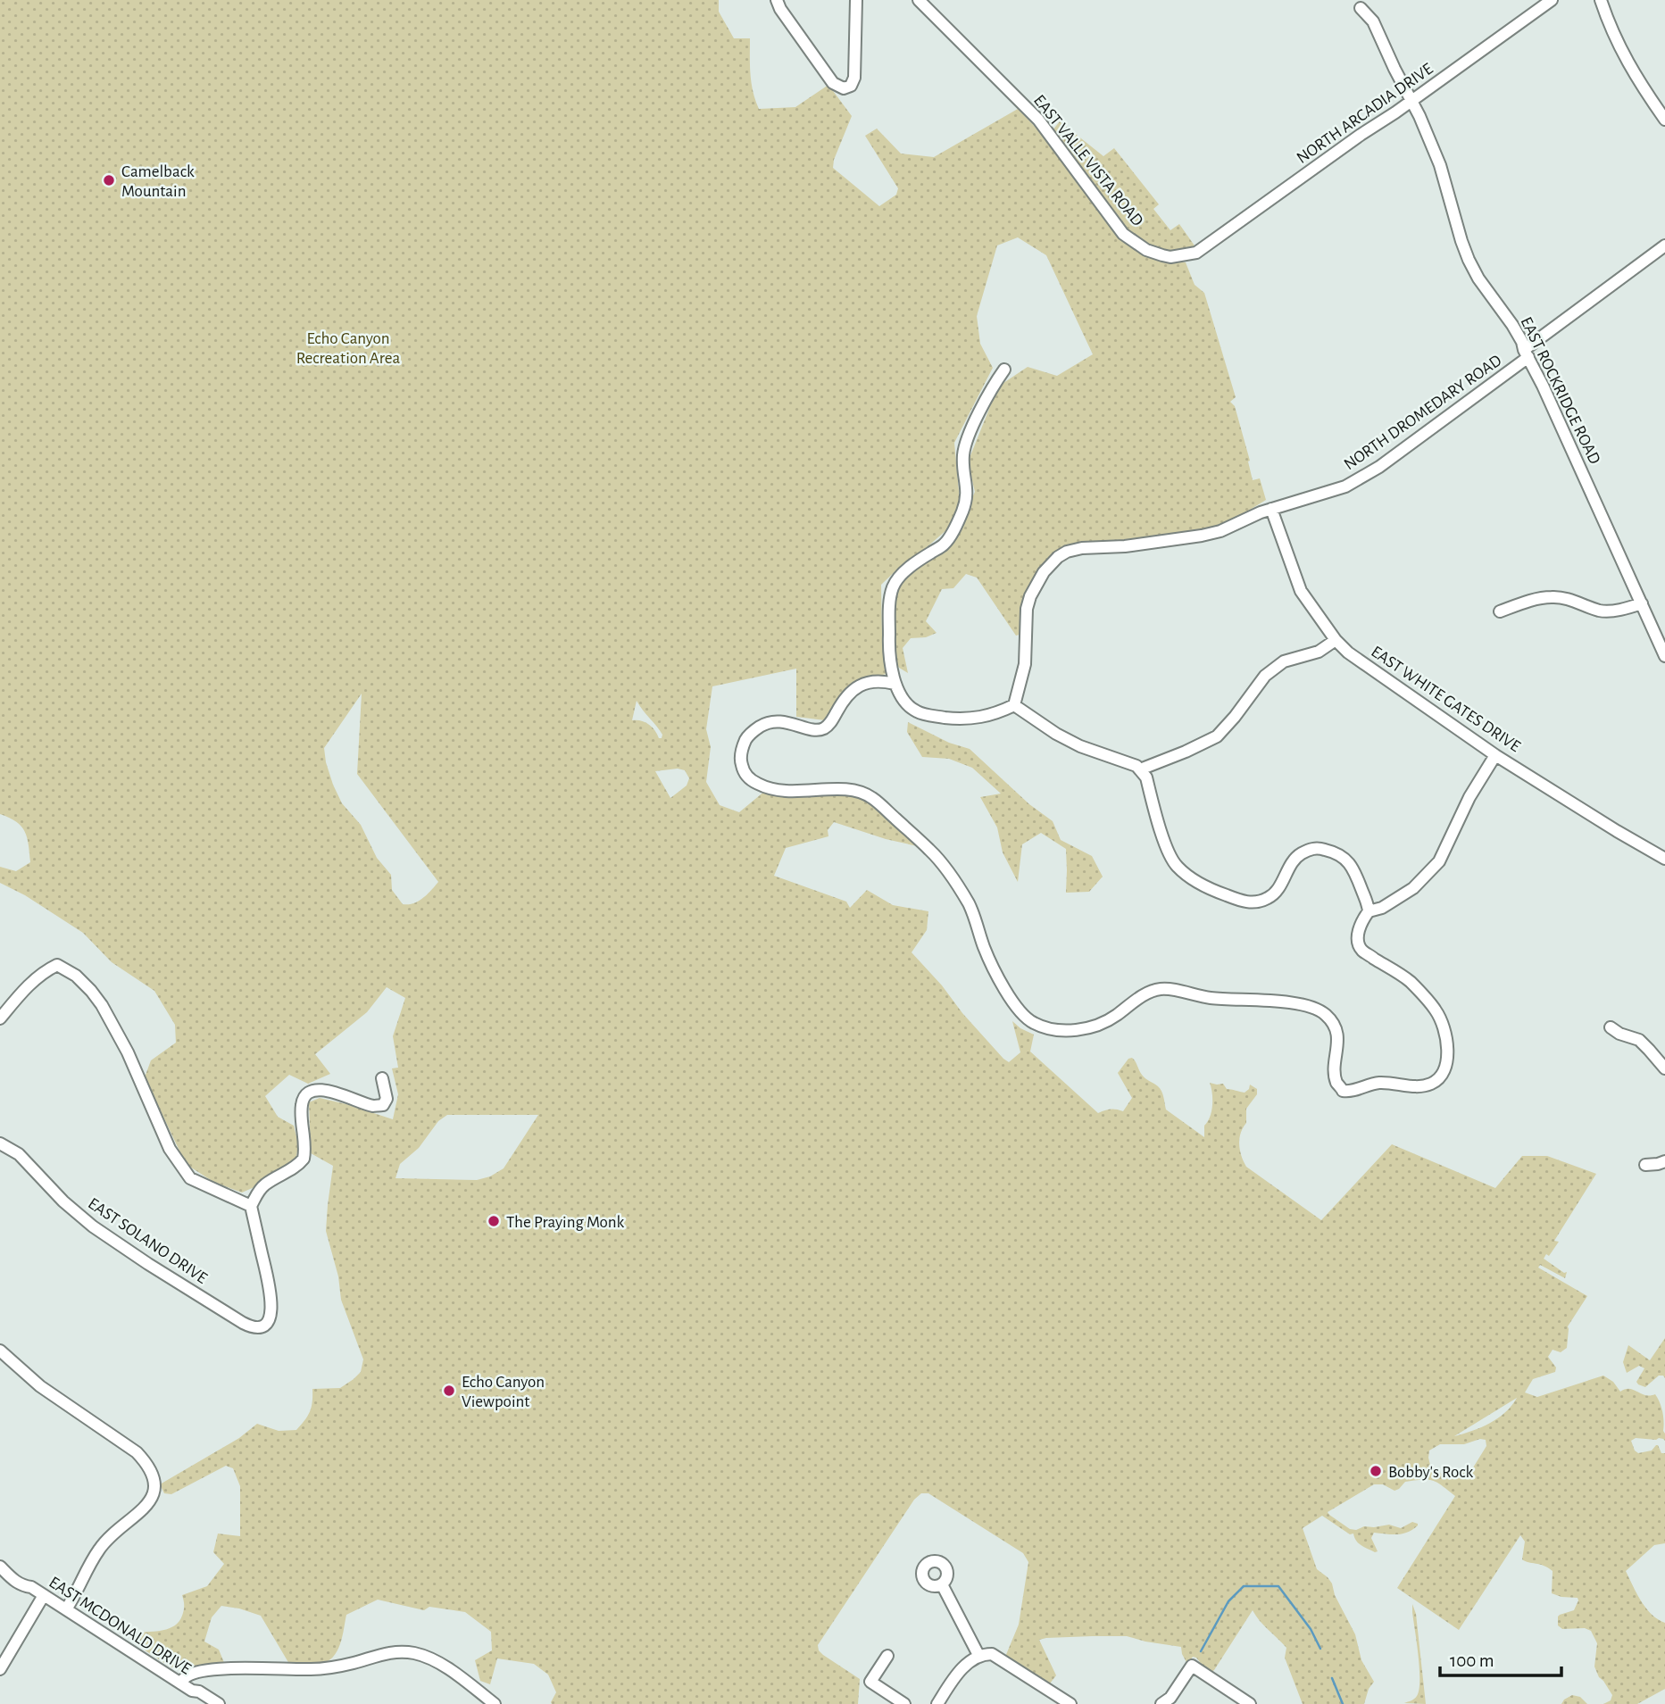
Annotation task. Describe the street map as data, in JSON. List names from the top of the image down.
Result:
{
  "streets": {
    "street": [
      "NORTH ARCADIA DRIVE",
      "EAST VALLE VISTA ROAD",
      "EAST ROCKRIDGE ROAD",
      "NORTH DROMEDARY ROAD",
      "EAST WHITE GATES DRIVE",
      "EAST SOLANO DRIVE",
      "EAST MCDONALD DRIVE"
    ]
  },
  "crossings": [
    ["NORTH ARCADIA DRIVE", "EAST VALLE VISTA ROAD"],
    ["NORTH ARCADIA DRIVE", "EAST ROCKRIDGE ROAD"],
    ["EAST ROCKRIDGE ROAD", "NORTH DROMEDARY ROAD"],
    ["NORTH DROMEDARY ROAD", "EAST WHITE GATES DRIVE"]
  ],
  "parks": ["Echo Canyon Recreation Area"],
  "places": [
    "Camelback Mountain",
    "The Praying Monk",
    "Echo Canyon Viewpoint",
    "Bobby's Rock"
  ],
  "scale_bar": "100 m"
}
